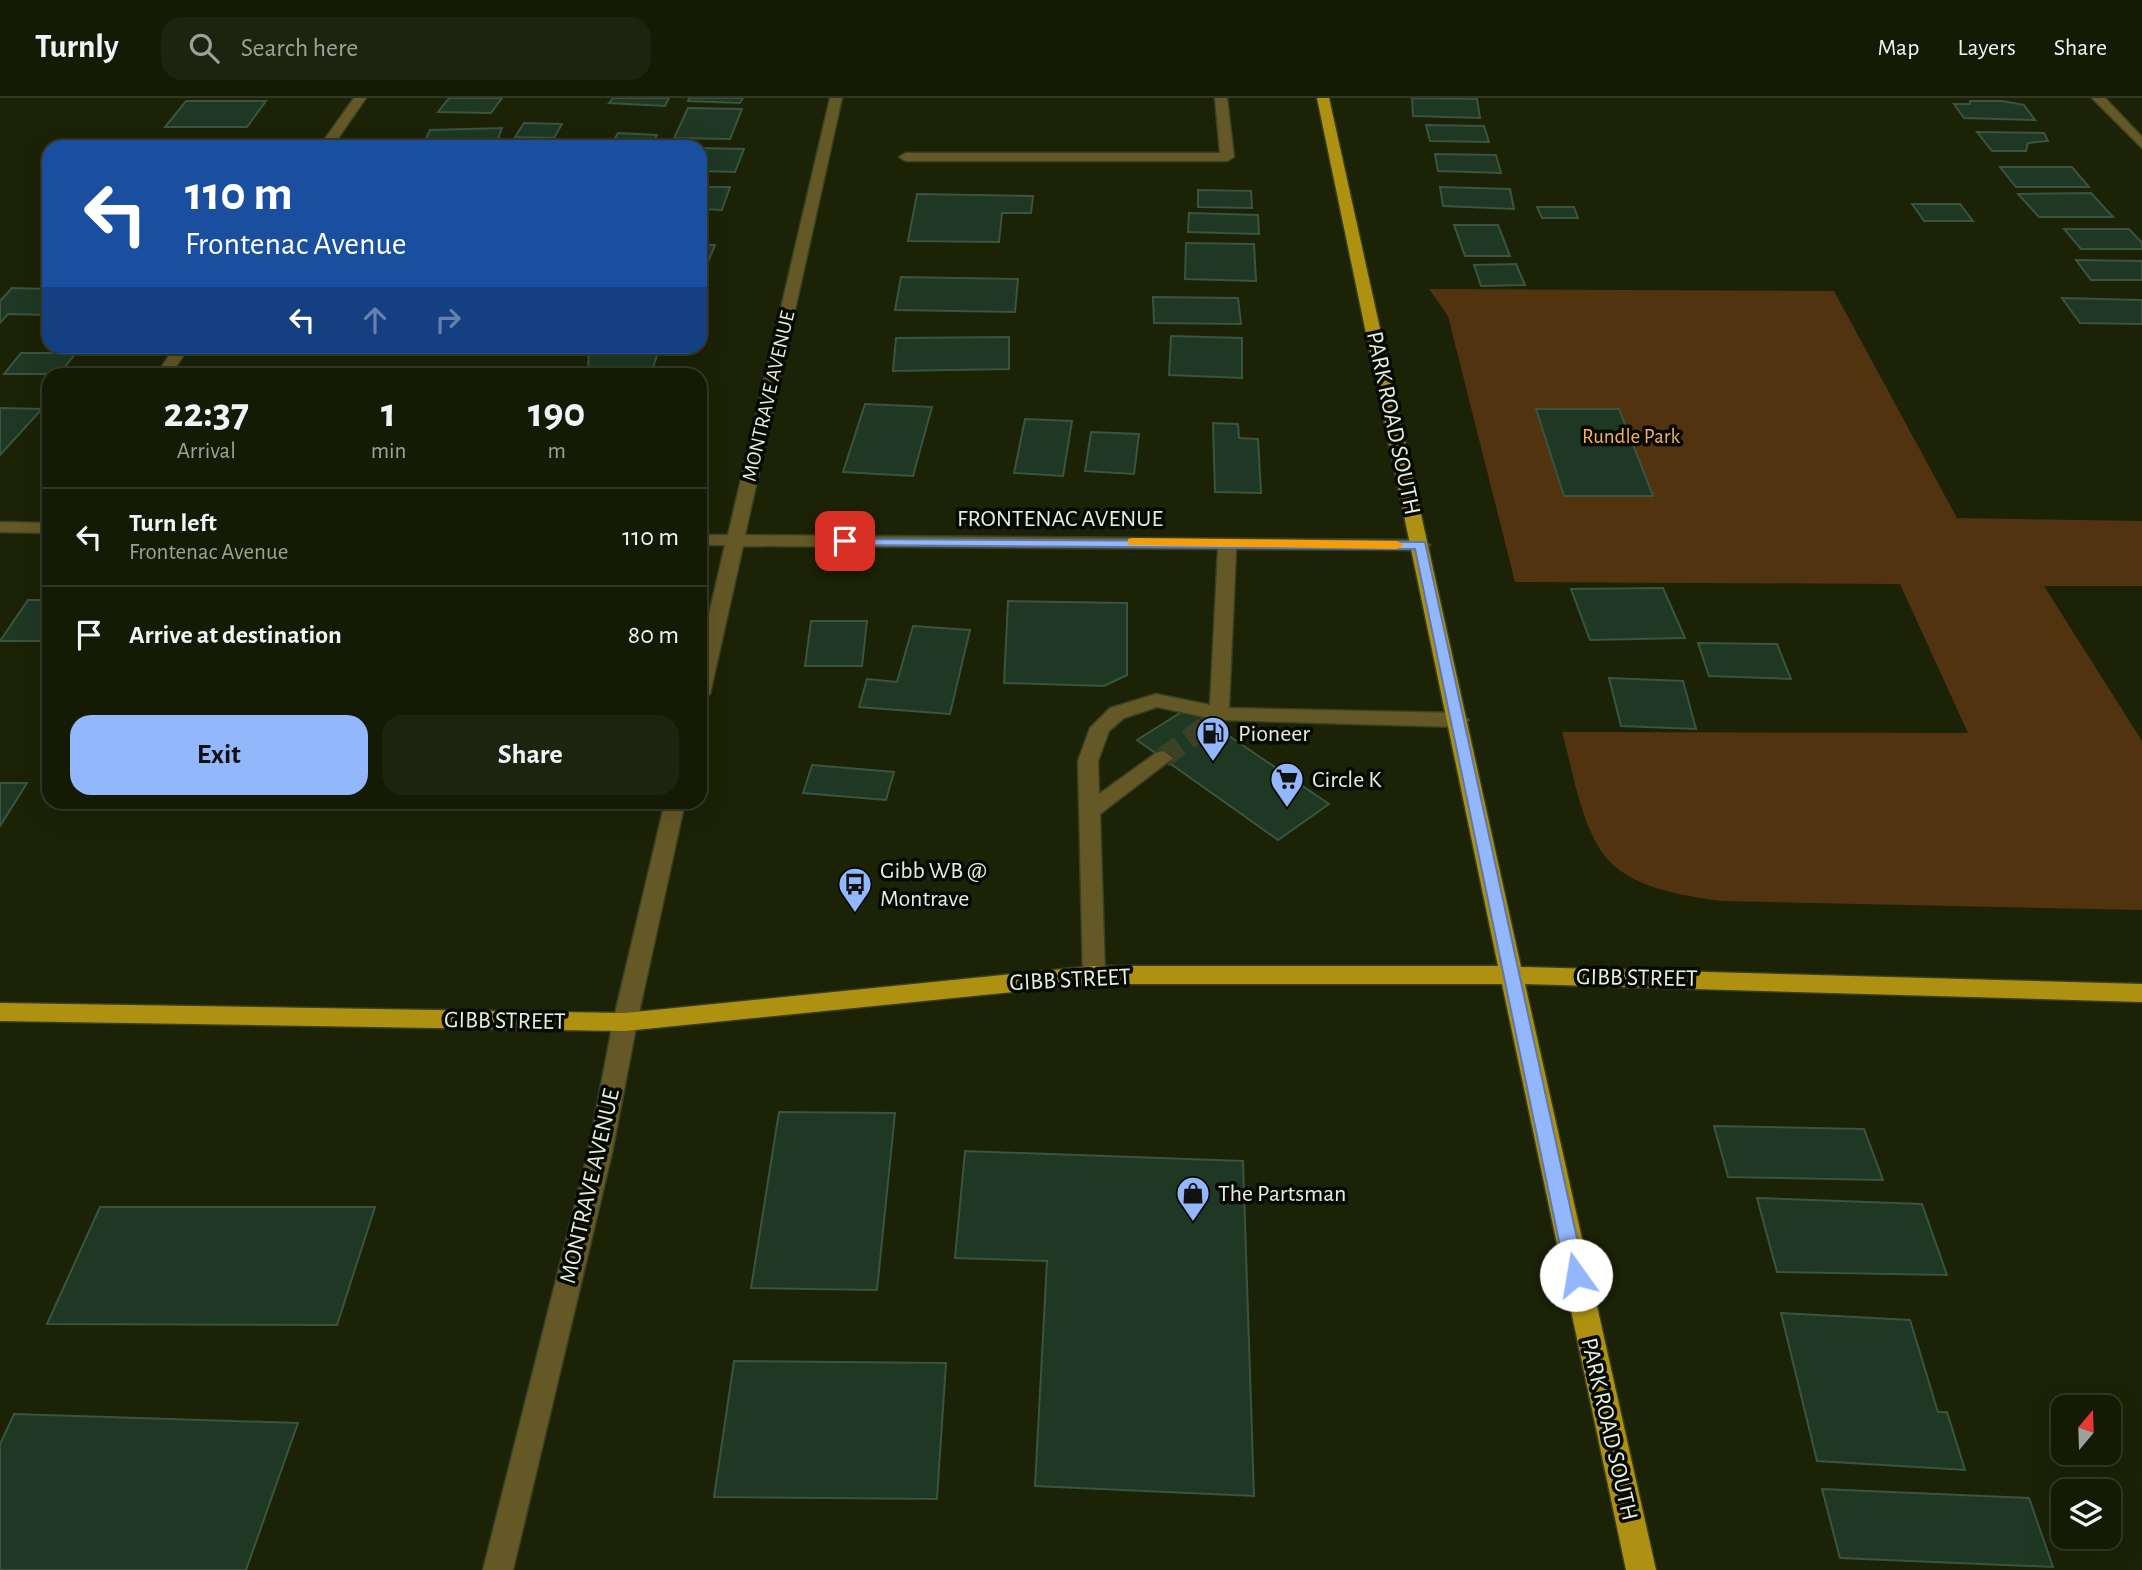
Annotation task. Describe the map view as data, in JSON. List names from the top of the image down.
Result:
{
  "streets": {
    "main road": ["PARK ROAD SOUTH", "GIBB STREET"],
    "street": ["MONTRAVE AVENUE", "FRONTENAC AVENUE"]
  },
  "crossings": [
    ["MONTRAVE AVENUE", "FRONTENAC AVENUE"],
    ["MONTRAVE AVENUE", "GIBB STREET"],
    ["PARK ROAD SOUTH", "FRONTENAC AVENUE"],
    ["PARK ROAD SOUTH", "GIBB STREET"]
  ],
  "parks": ["Rundle Park"],
  "places": {
    "fuel station": ["Pioneer"],
    "supermarket": ["Circle K"],
    "bus stop": ["Gibb WB @ Montrave"],
    "shop": ["The Partsman"]
  },
  "north": "top",
  "page": {
    "header": "Turnly",
    "search": "Search here",
    "nav": ["Map", "Layers", "Share"],
    "turn": ["110 m", "Frontenac Avenue"],
    "eta": [
      "22:37",
      "Arrival",
      "1",
      "min",
      "190",
      "m"
    ],
    "list": [
      {
        "name": "Turn left",
        "note": "Frontenac Avenue",
        "value": "110 m"
      },
      {
        "name": "Arrive at destination",
        "value": "80 m"
      }
    ],
    "buttons": ["Exit", "Share"]
  }
}
